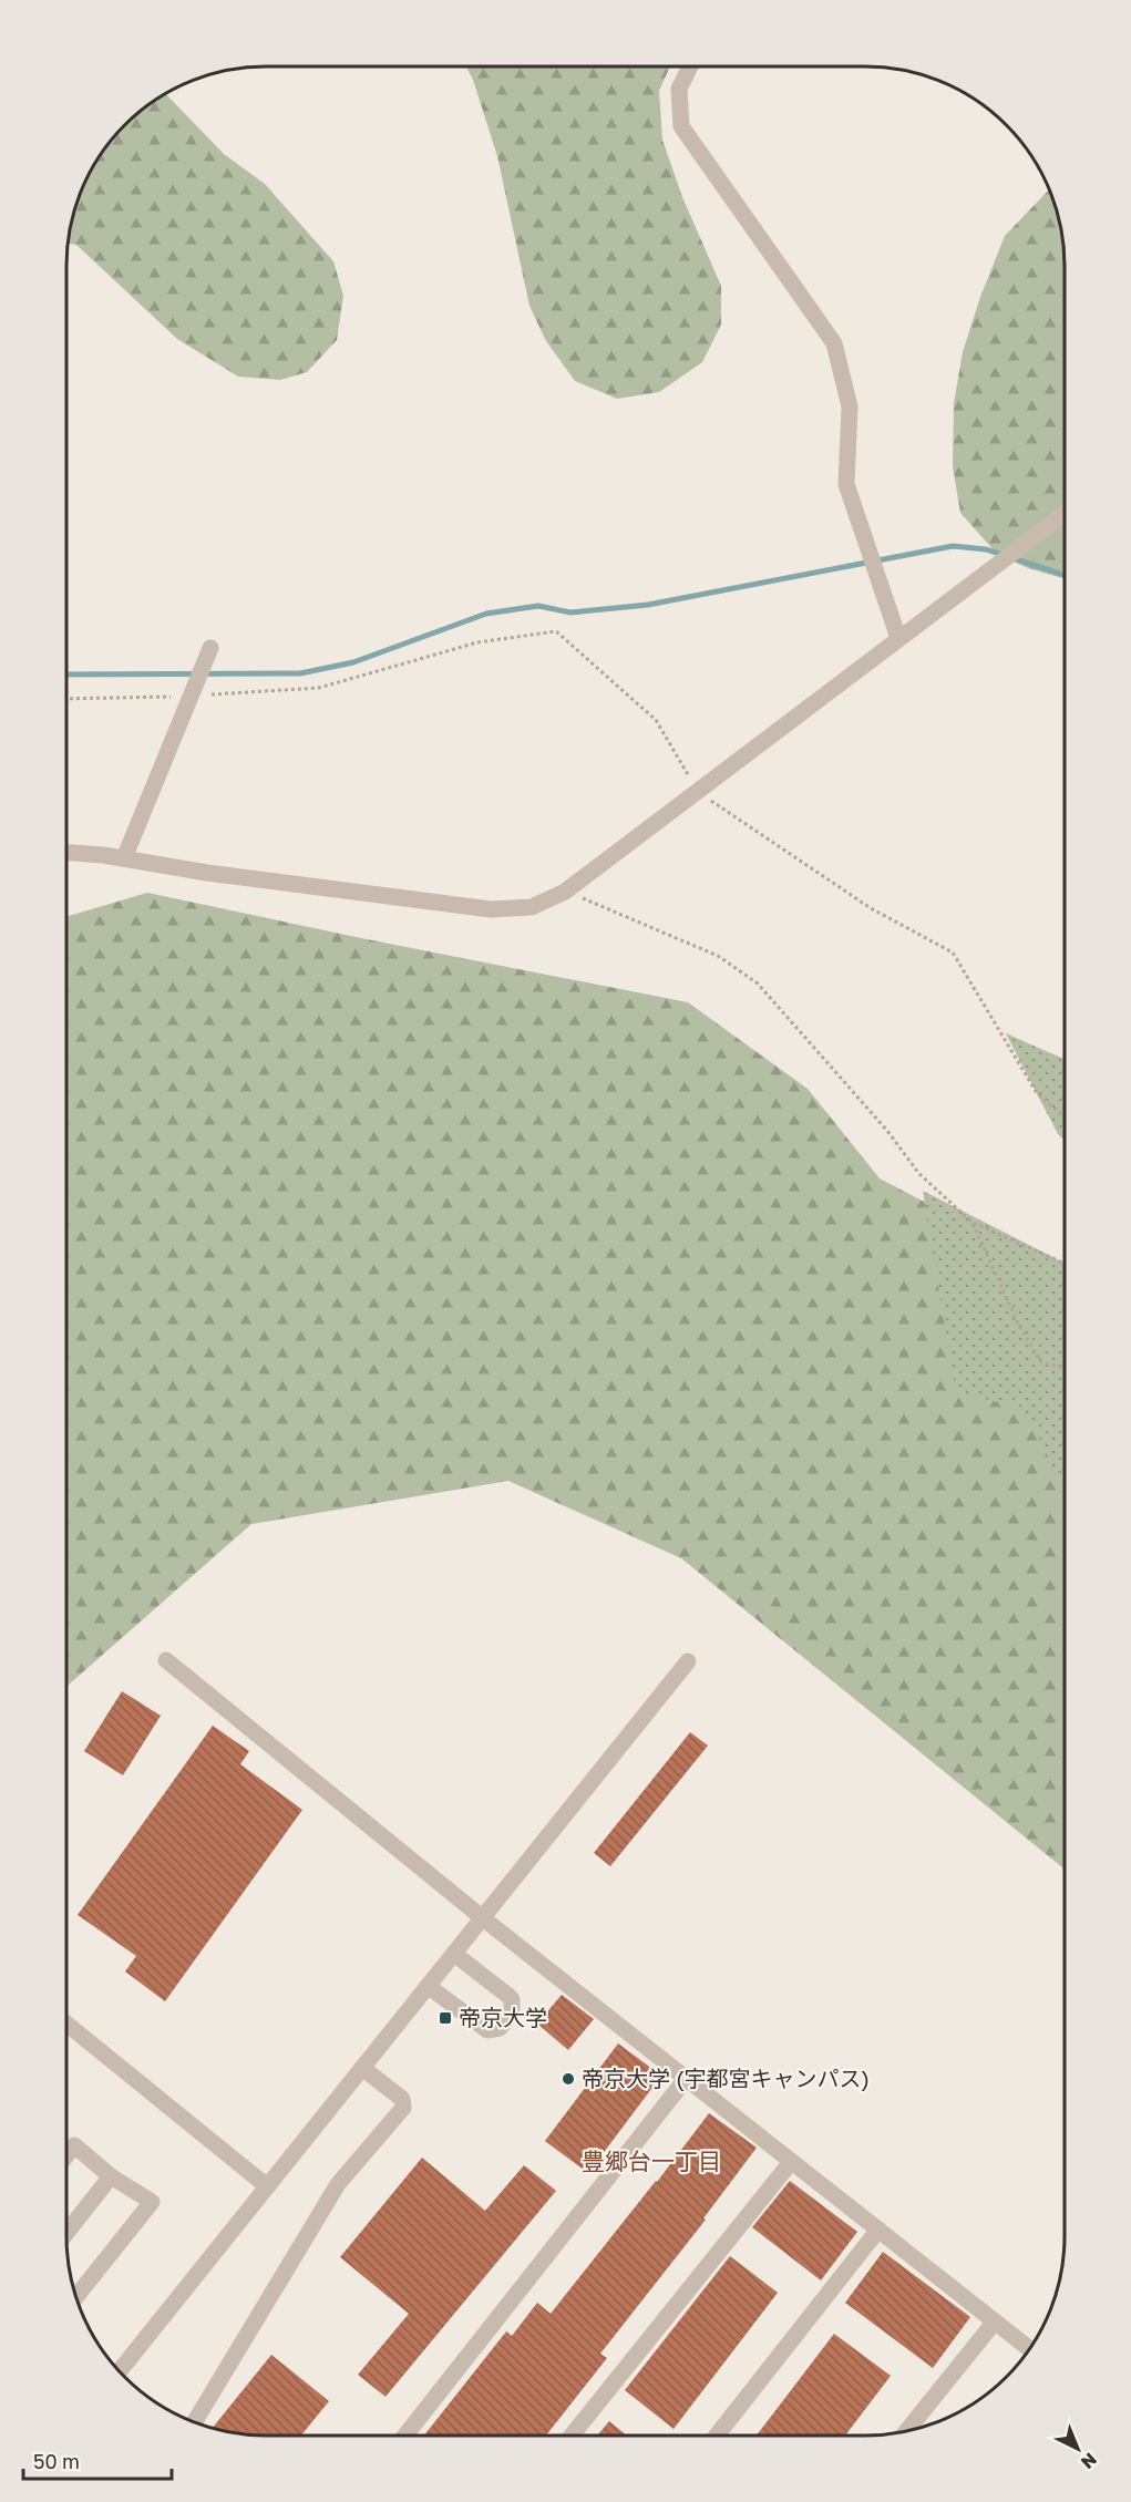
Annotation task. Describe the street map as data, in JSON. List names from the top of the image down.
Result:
{
  "districts": ["豊郷台一丁目"],
  "places": {
    "transit": ["帝京大学"],
    "other": ["帝京大学 (宇都宮キャンパス)"]
  },
  "scale_bar": "50 m",
  "north": "bottom right"
}
